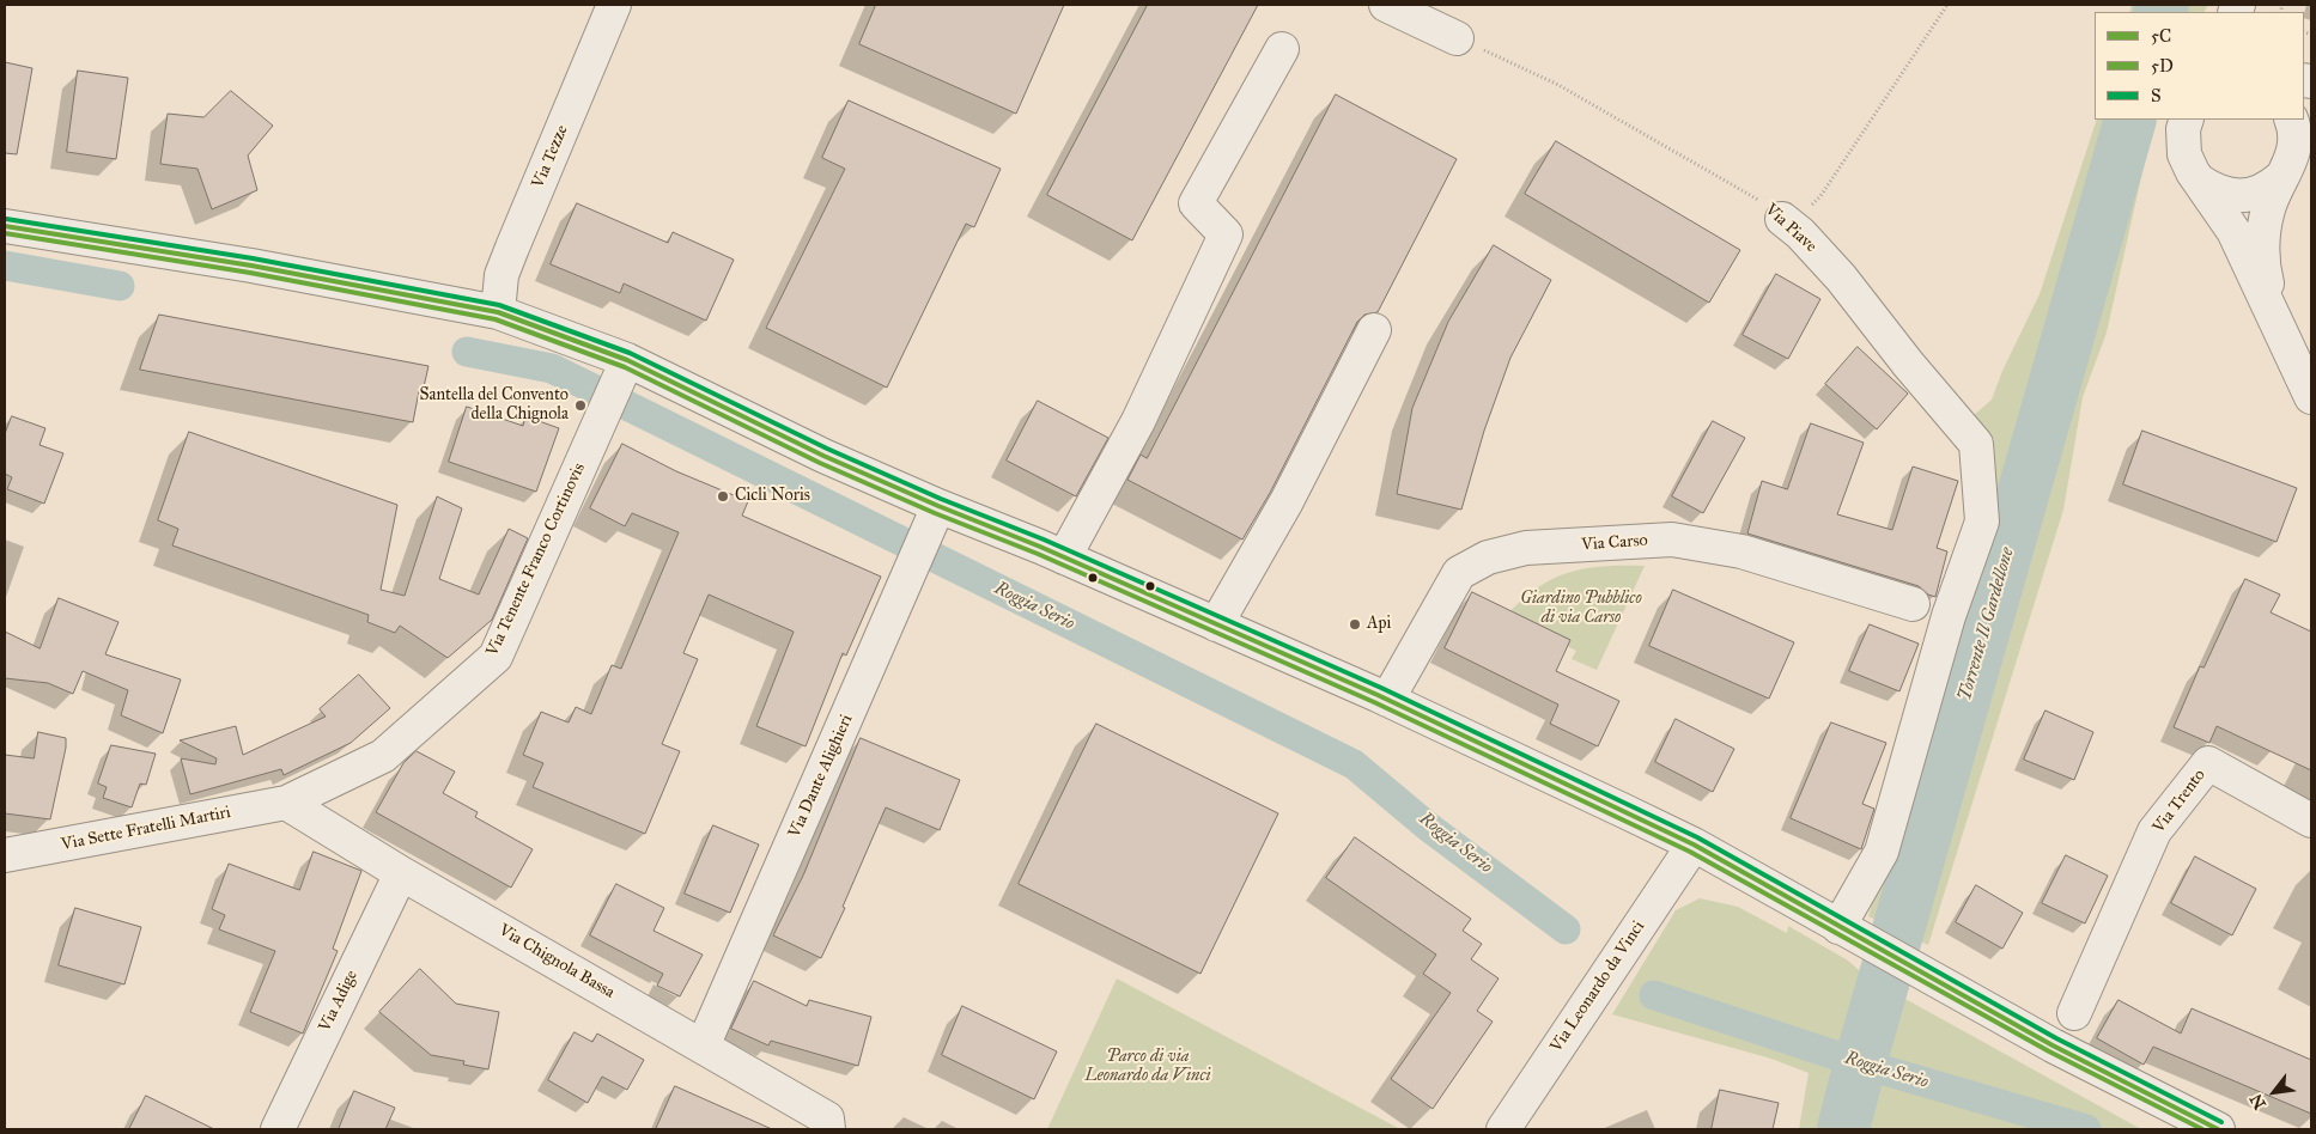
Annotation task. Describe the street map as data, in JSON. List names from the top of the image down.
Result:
{
  "streets": {
    "street": [
      "Via Tezze",
      "Via Piave",
      "Via Carso",
      "Via Tenente Franco Cortinovis",
      "Via Dante Alighieri",
      "Via Trento",
      "Via Sette Fratelli Martiri",
      "Via Chignola Bassa",
      "Via Leonardo da Vinci",
      "Via Adige"
    ]
  },
  "crossings": [
    ["Via Tenente Franco Cortinovis", "Via Sette Fratelli Martiri"],
    ["Via Tenente Franco Cortinovis", "Via Chignola Bassa"],
    ["Via Dante Alighieri", "Via Chignola Bassa"],
    ["Via Sette Fratelli Martiri", "Via Chignola Bassa"],
    ["Via Chignola Bassa", "Via Adige"]
  ],
  "water": ["Roggia Serio", "Torrente Il Gardellone"],
  "parks": ["Giardino Pubblico di via Carso", "Parco di via Leonardo da Vinci"],
  "places": ["Santella del Convento della Chignola", "Cicli Noris", "Api"],
  "lines": ["transit line S", "transit line 5C", "transit line 5D"],
  "legend": ["5C", "5D", "S"],
  "north": "bottom left"
}
